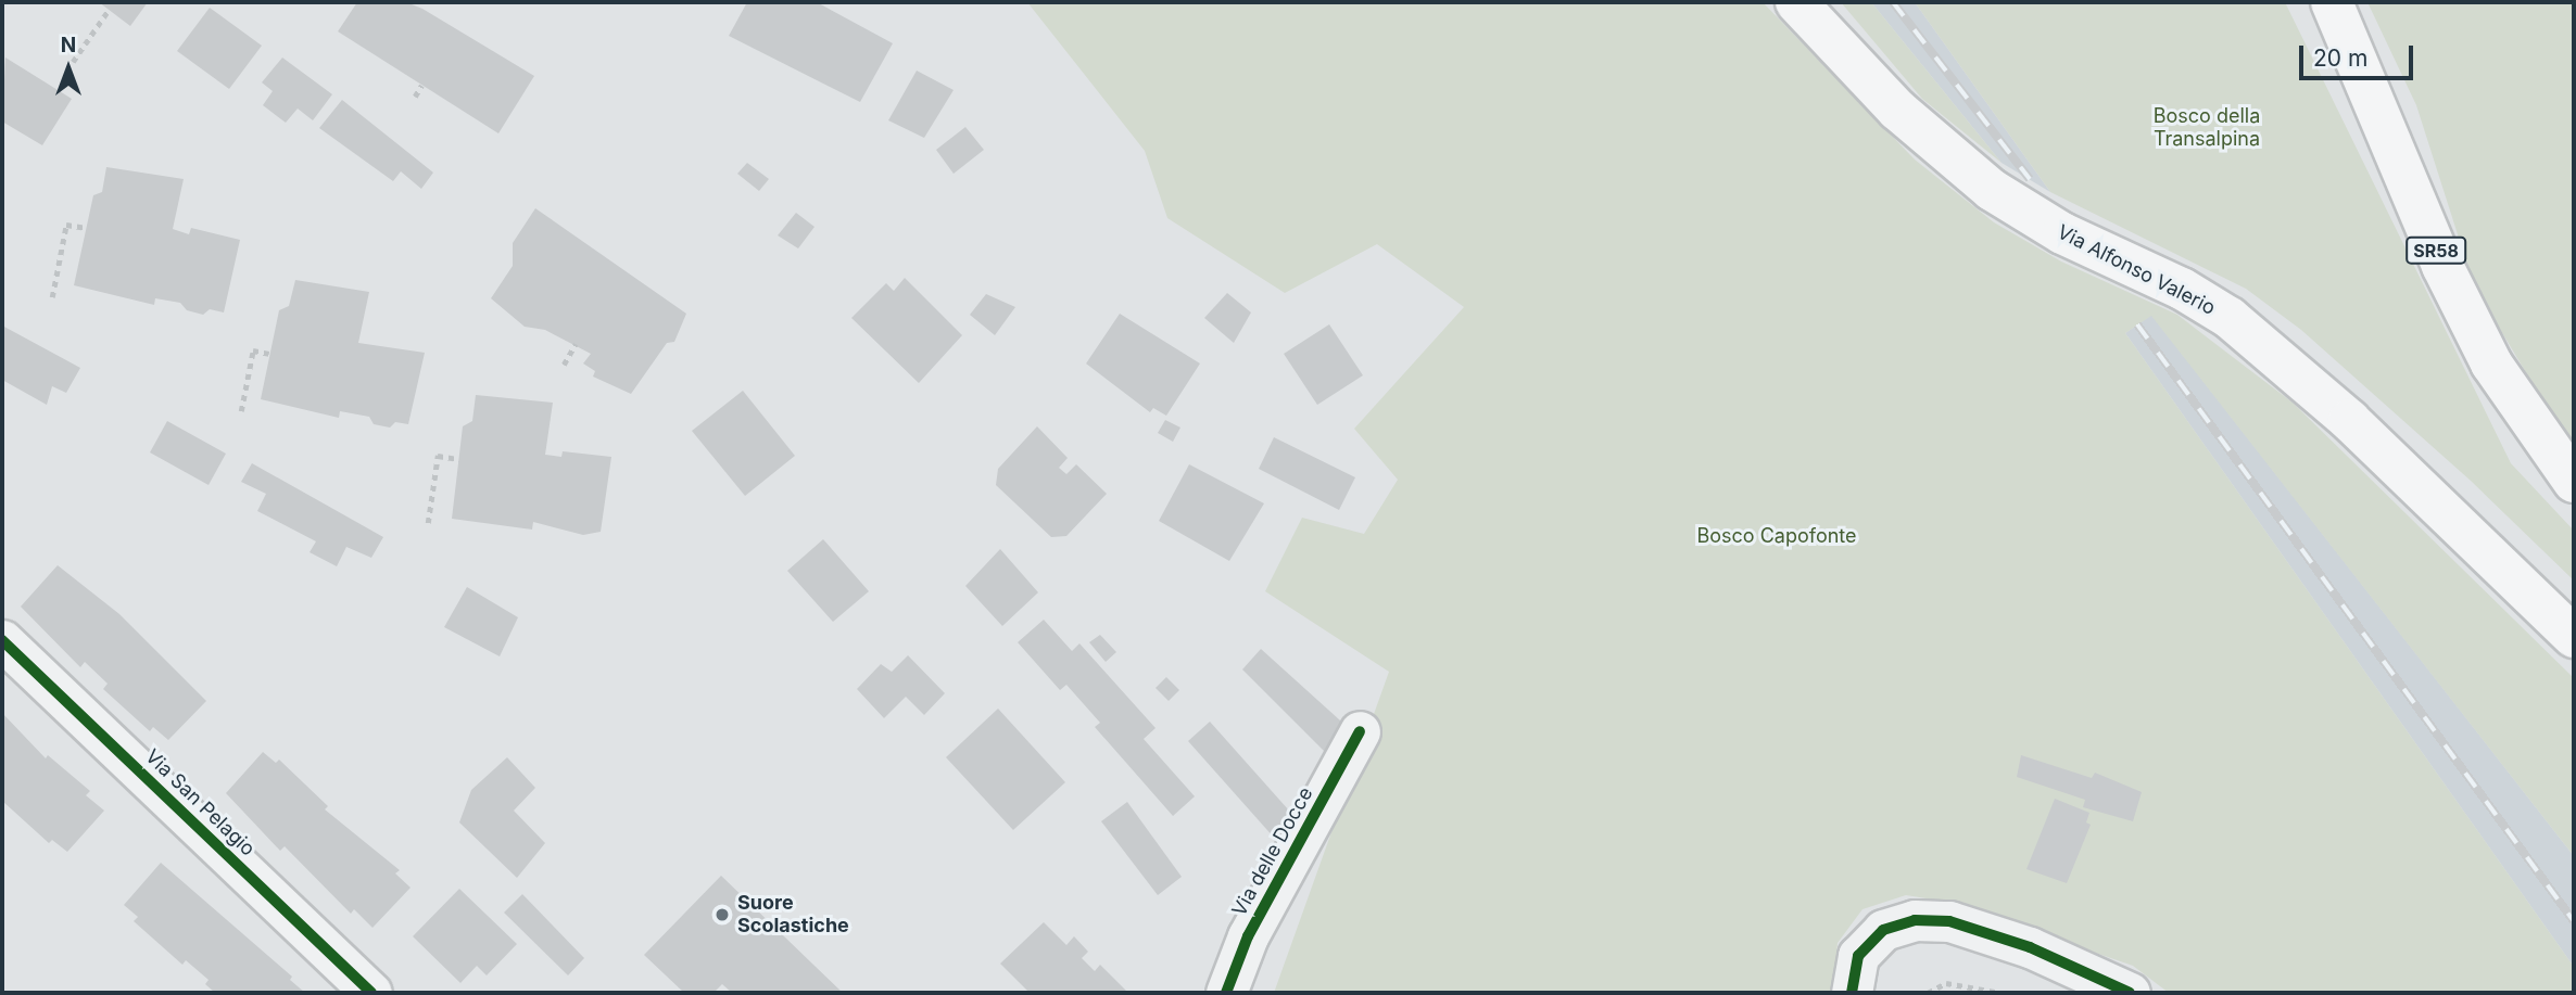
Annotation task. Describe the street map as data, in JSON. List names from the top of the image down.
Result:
{
  "streets": {
    "main road": ["SR58", "Via Alfonso Valerio"],
    "street": ["Via San Pelagio", "Via delle Docce"]
  },
  "parks": ["Bosco della Transalpina", "Bosco Capofonte"],
  "places": ["Suore Scolastiche"],
  "scale_bar": "20 m",
  "north": "top"
}
